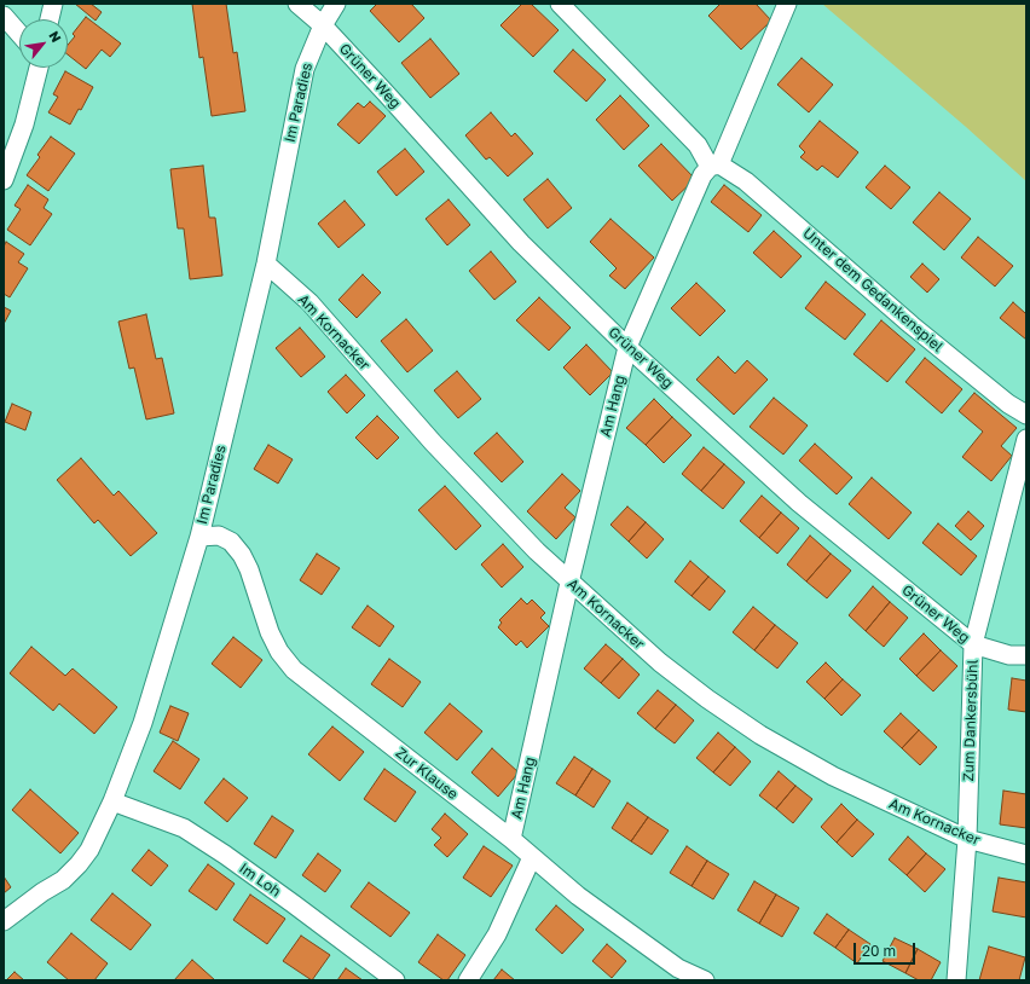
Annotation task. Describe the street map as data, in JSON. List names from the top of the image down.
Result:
{
  "streets": {
    "street": [
      "Grüner Weg",
      "Im Paradies",
      "Unter dem Gedankenspiel",
      "Am Kornacker",
      "Am Hang",
      "Zum Dankersbühl",
      "Zur Klause",
      "Im Loh"
    ]
  },
  "crossings": [
    ["Grüner Weg", "Im Paradies"],
    ["Grüner Weg", "Am Hang"],
    ["Grüner Weg", "Zum Dankersbühl"],
    ["Im Paradies", "Am Kornacker"],
    ["Im Paradies", "Zur Klause"],
    ["Im Paradies", "Im Loh"],
    ["Unter dem Gedankenspiel", "Am Hang"],
    ["Am Kornacker", "Am Hang"],
    ["Am Kornacker", "Zum Dankersbühl"],
    ["Am Hang", "Zur Klause"]
  ],
  "scale_bar": "20 m",
  "north": "top right"
}
